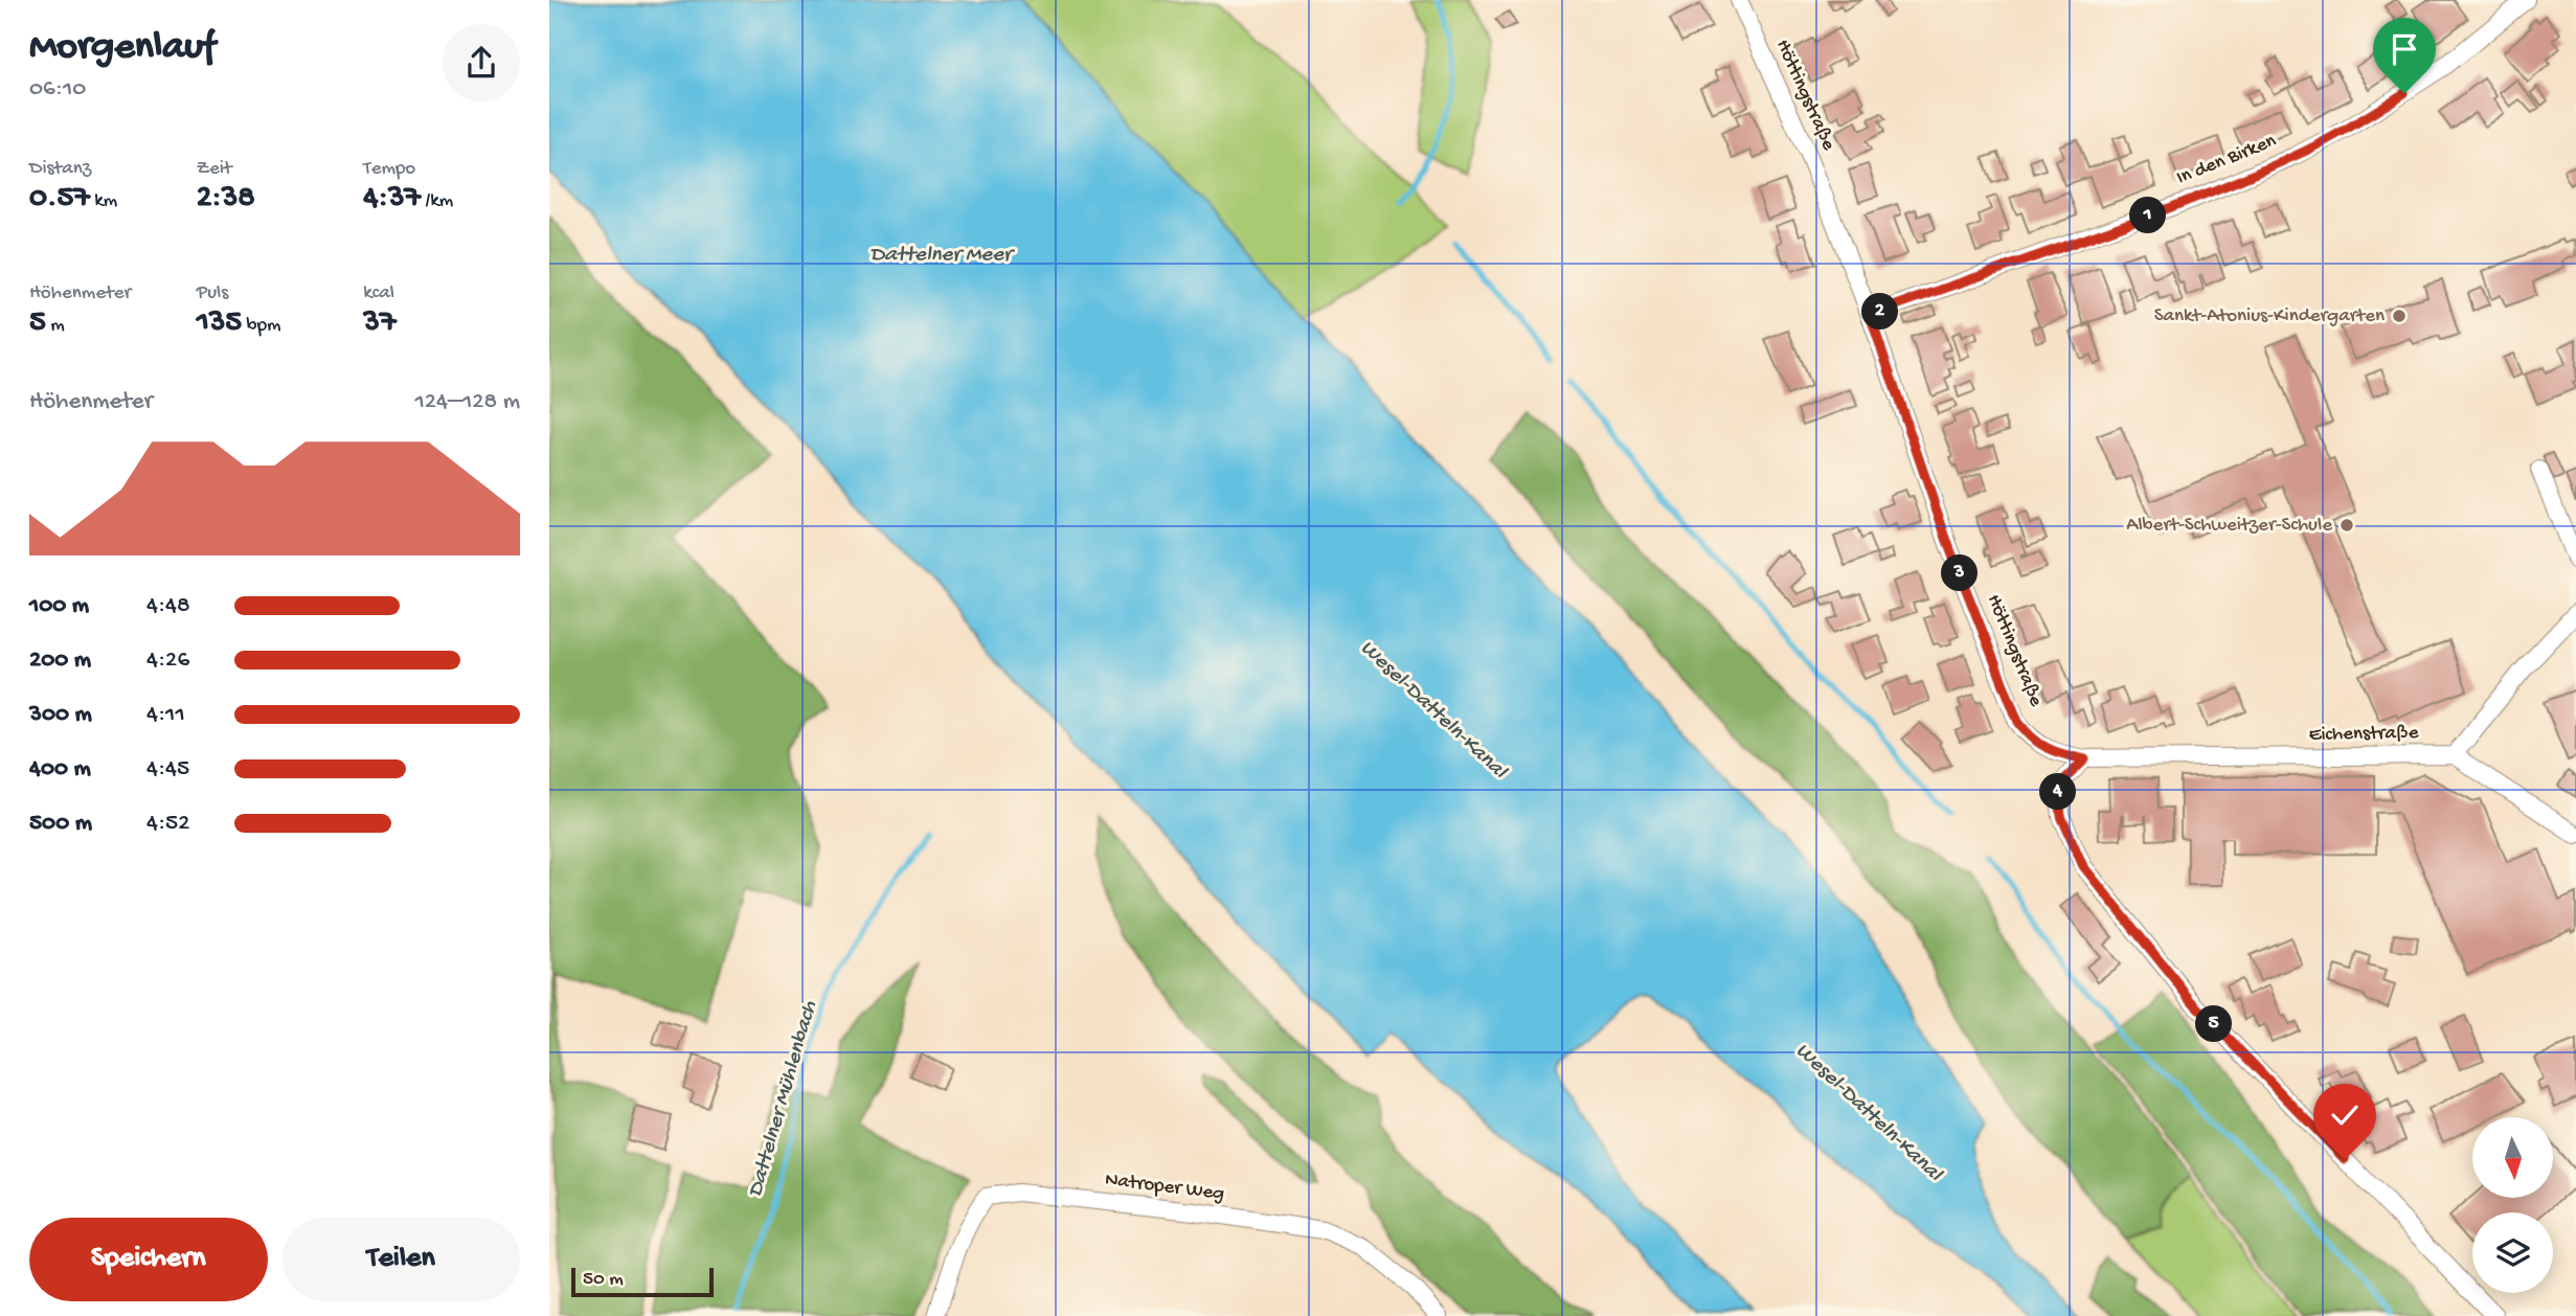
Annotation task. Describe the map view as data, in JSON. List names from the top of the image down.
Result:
{
  "streets": {
    "street": [
      "Höttingstraße",
      "In den Birken",
      "Eichenstraße",
      "Natroper Weg"
    ]
  },
  "crossings": [
    ["Höttingstraße", "In den Birken"],
    ["Höttingstraße", "Eichenstraße"]
  ],
  "water": ["Dattelner Meer", "Wesel-Datteln-Kanal", "Dattelner Mühlenbach"],
  "places": ["Sankt-Atonius-Kindergarten", "Albert-Schweitzer-Schule"],
  "scale_bar": "50 m",
  "north": "bottom",
  "page": {
    "heading": ["Morgenlauf", "06:10"],
    "stats": [
      ["Distanz", "0.57 km"],
      ["Zeit", "2:38"],
      ["Tempo", "4:37 /km"],
      ["Höhenmeter", "5 m"],
      ["Puls", "135 bpm"],
      ["kcal", "37"]
    ],
    "pins": [
      "1",
      "2",
      "3",
      "4",
      "5"
    ],
    "chart": ["Höhenmeter", "124–128 m"],
    "list": [
      {
        "name": "100 m",
        "note": "4:48"
      },
      {
        "name": "200 m",
        "note": "4:26"
      },
      {
        "name": "300 m",
        "note": "4:11"
      },
      {
        "name": "400 m",
        "note": "4:45"
      },
      {
        "name": "500 m",
        "note": "4:52"
      }
    ],
    "buttons": ["Speichern", "Teilen"],
    "scale": "50 m"
  }
}
